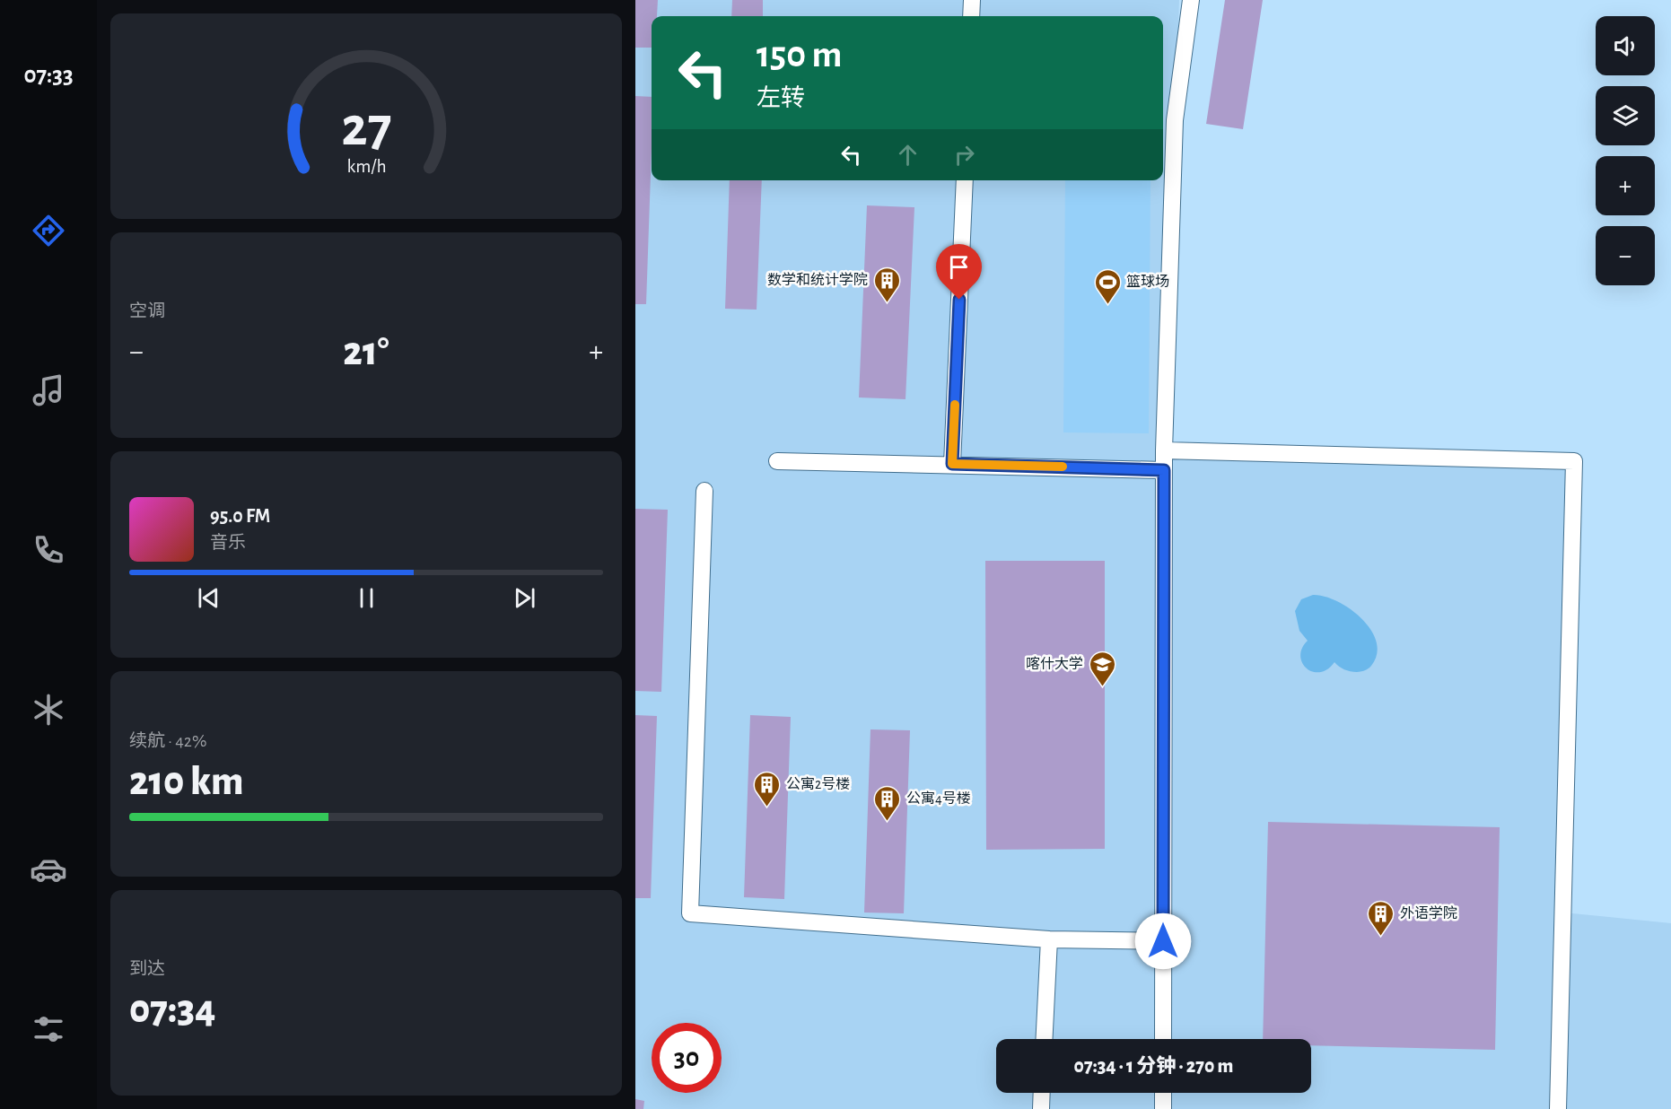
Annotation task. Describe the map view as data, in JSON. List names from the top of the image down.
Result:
{
  "places": {
    "building": [
      "数学和统计学院",
      "公寓2号楼",
      "公寓4号楼",
      "外语学院"
    ],
    "sports": ["篮球场"],
    "school or university": ["喀什大学"]
  },
  "page": {
    "tabs": "07:33",
    "map_buttons": ["+", "−"],
    "turn": ["150 m", "左转"],
    "tile": [
      "空调",
      ["续航 · 42%", "210 km"],
      ["到达", "07:34"]
    ],
    "heat": ["−", "21°", "+"],
    "song": ["95.0 FM", "音乐"],
    "limit": "30",
    "trip": "07:34 · 1 分钟 · 270 m",
    "gauge": ["27", "km/h"]
  }
}
